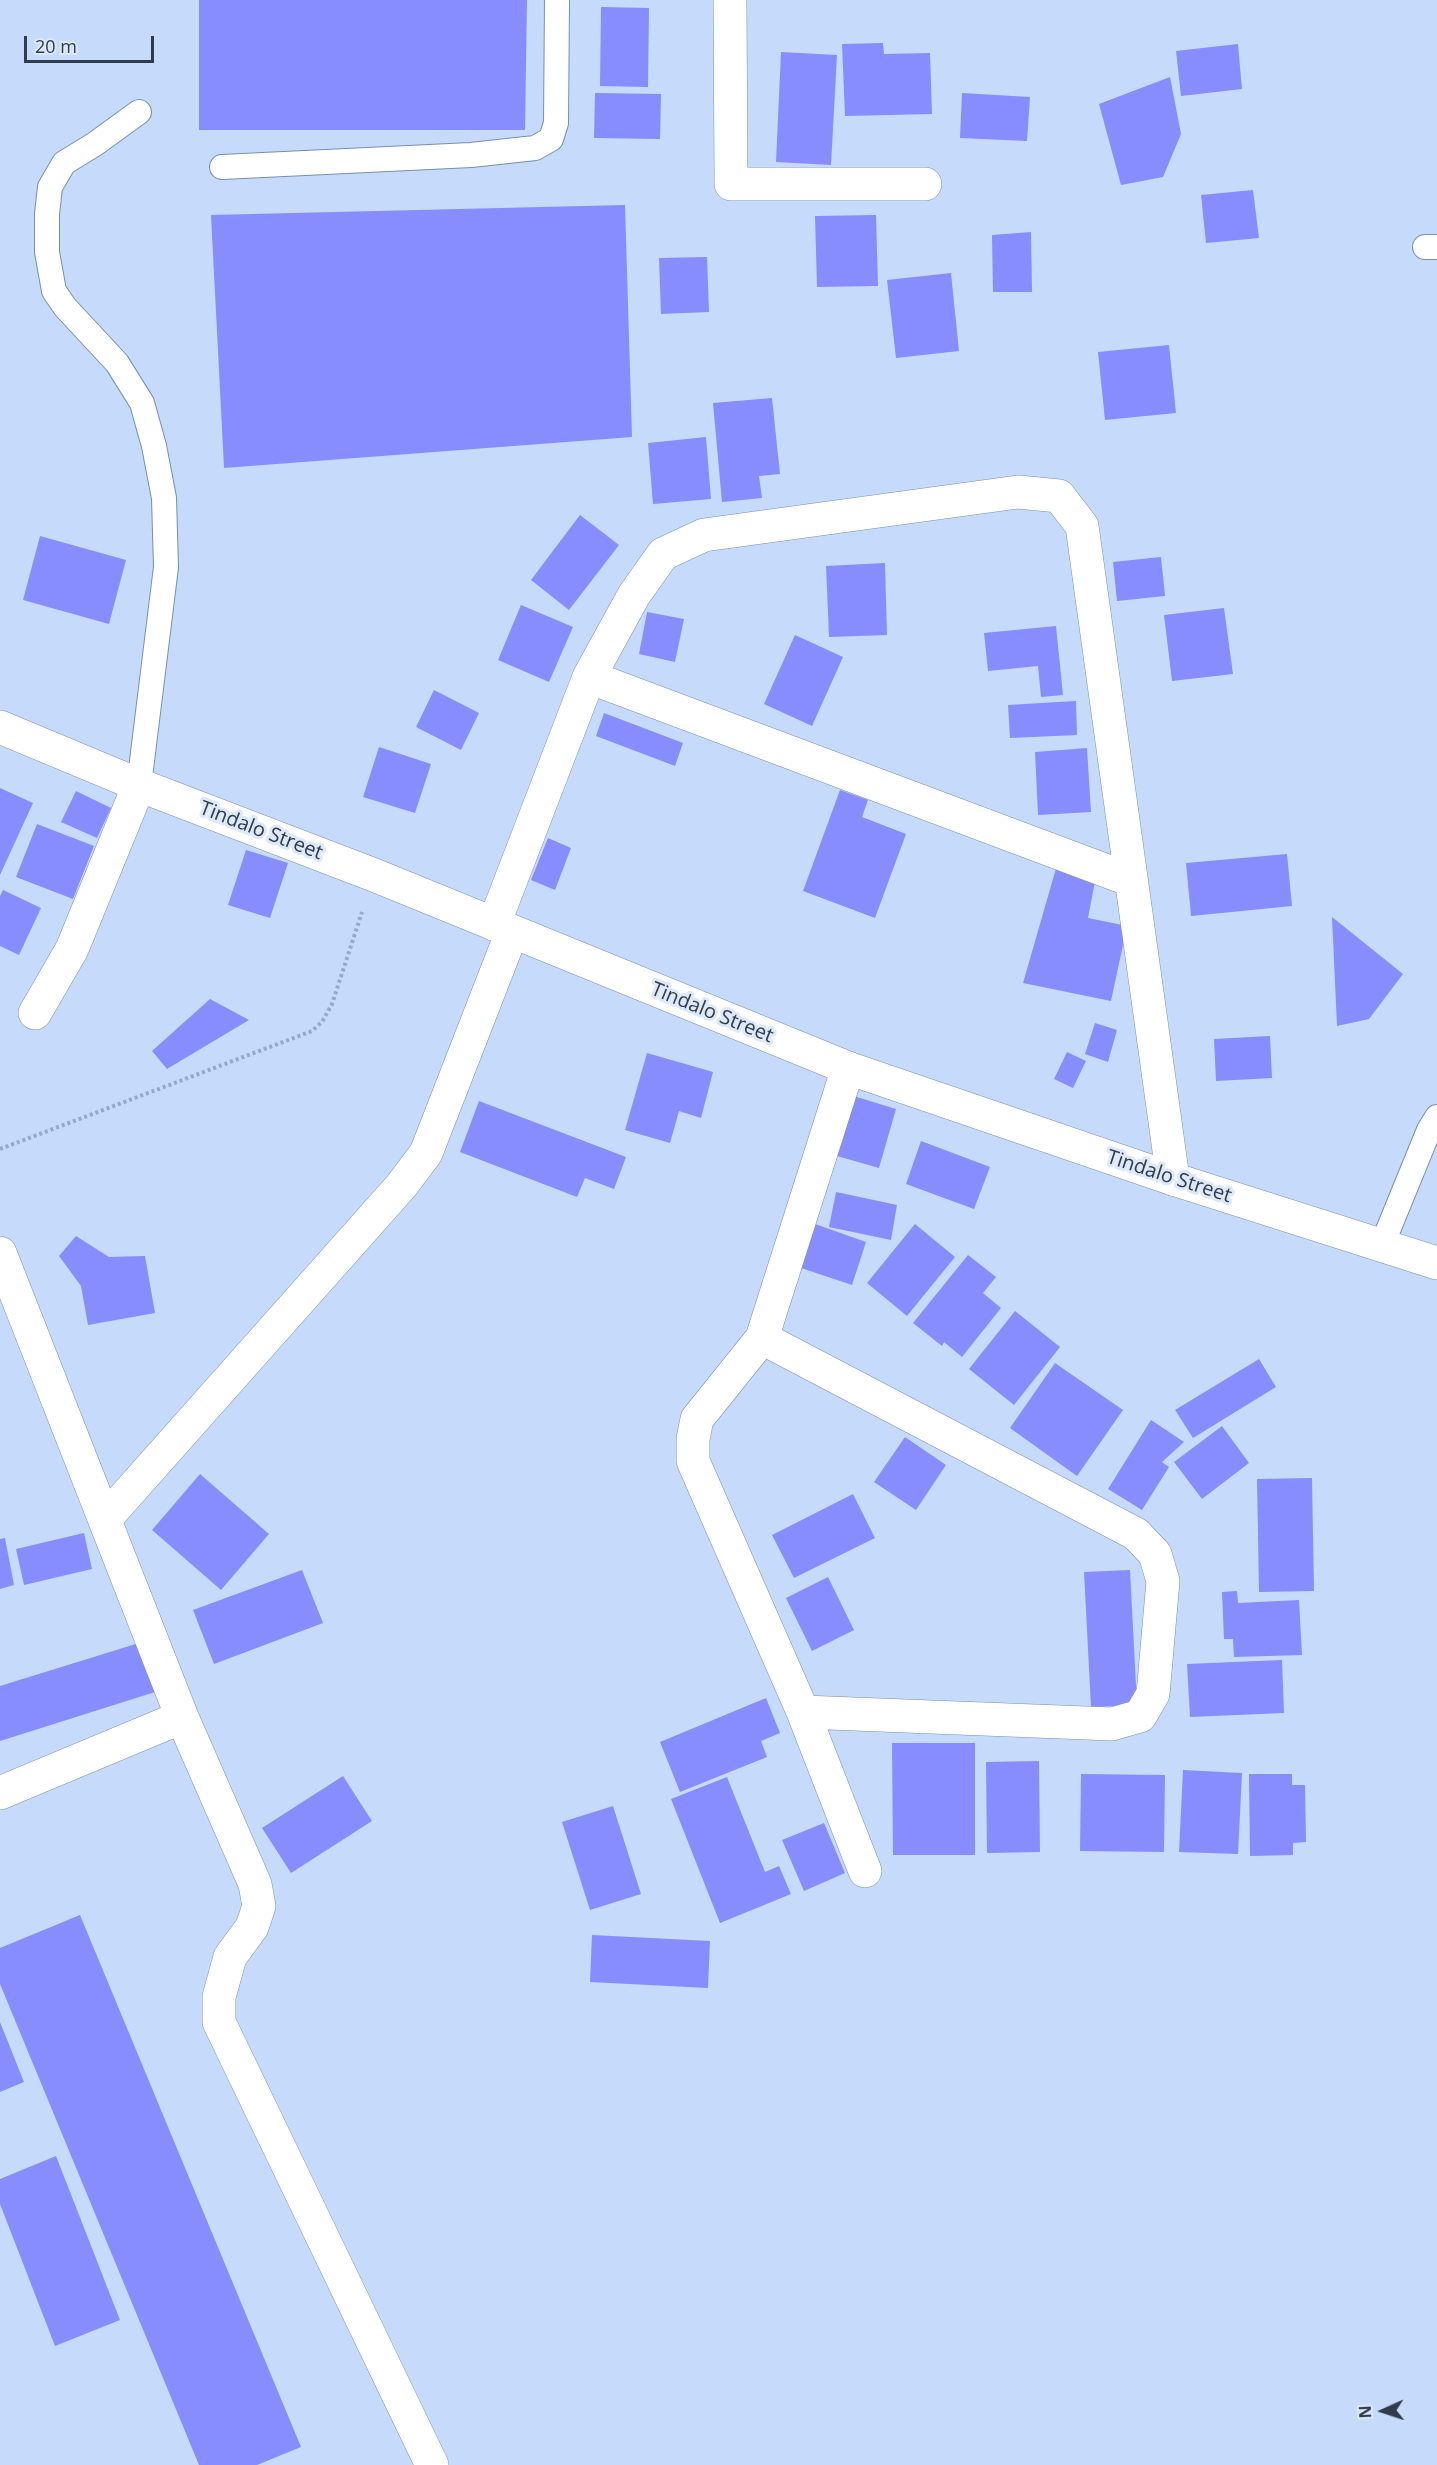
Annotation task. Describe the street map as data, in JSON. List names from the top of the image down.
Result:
{
  "streets": {
    "street": ["Tindalo Street"]
  },
  "scale_bar": "20 m",
  "north": "left"
}
